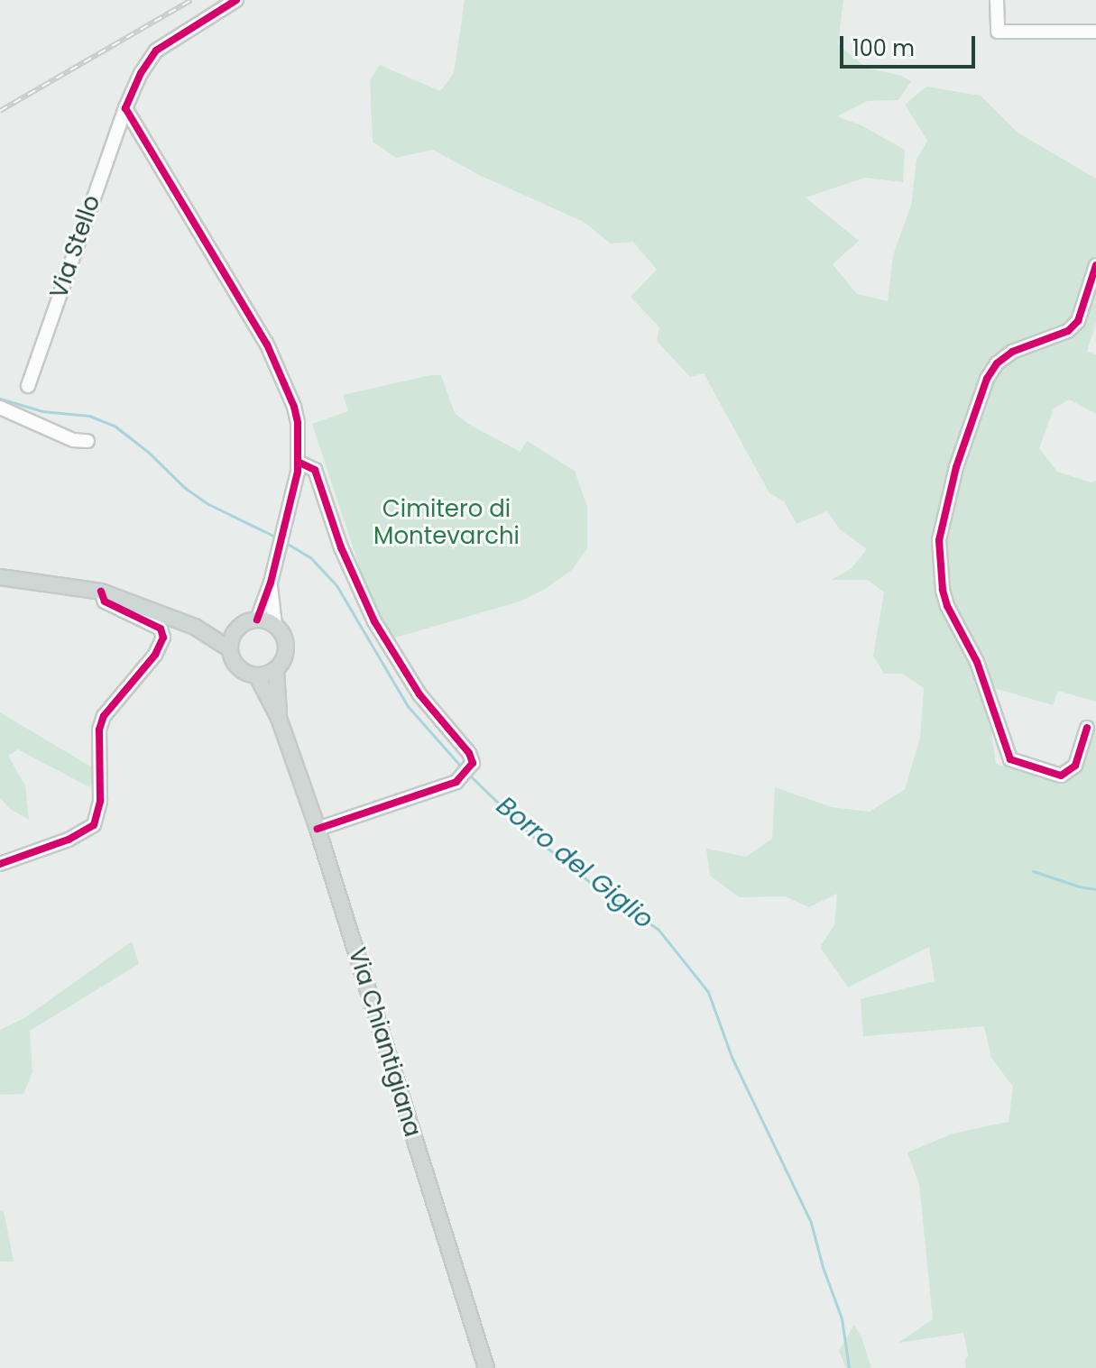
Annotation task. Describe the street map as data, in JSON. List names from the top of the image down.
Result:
{
  "streets": {
    "main road": ["Via Chiantigiana"],
    "street": ["Via Stello"]
  },
  "water": ["Borro del Giglio"],
  "parks": ["Cimitero di Montevarchi"],
  "scale_bar": "100 m"
}
